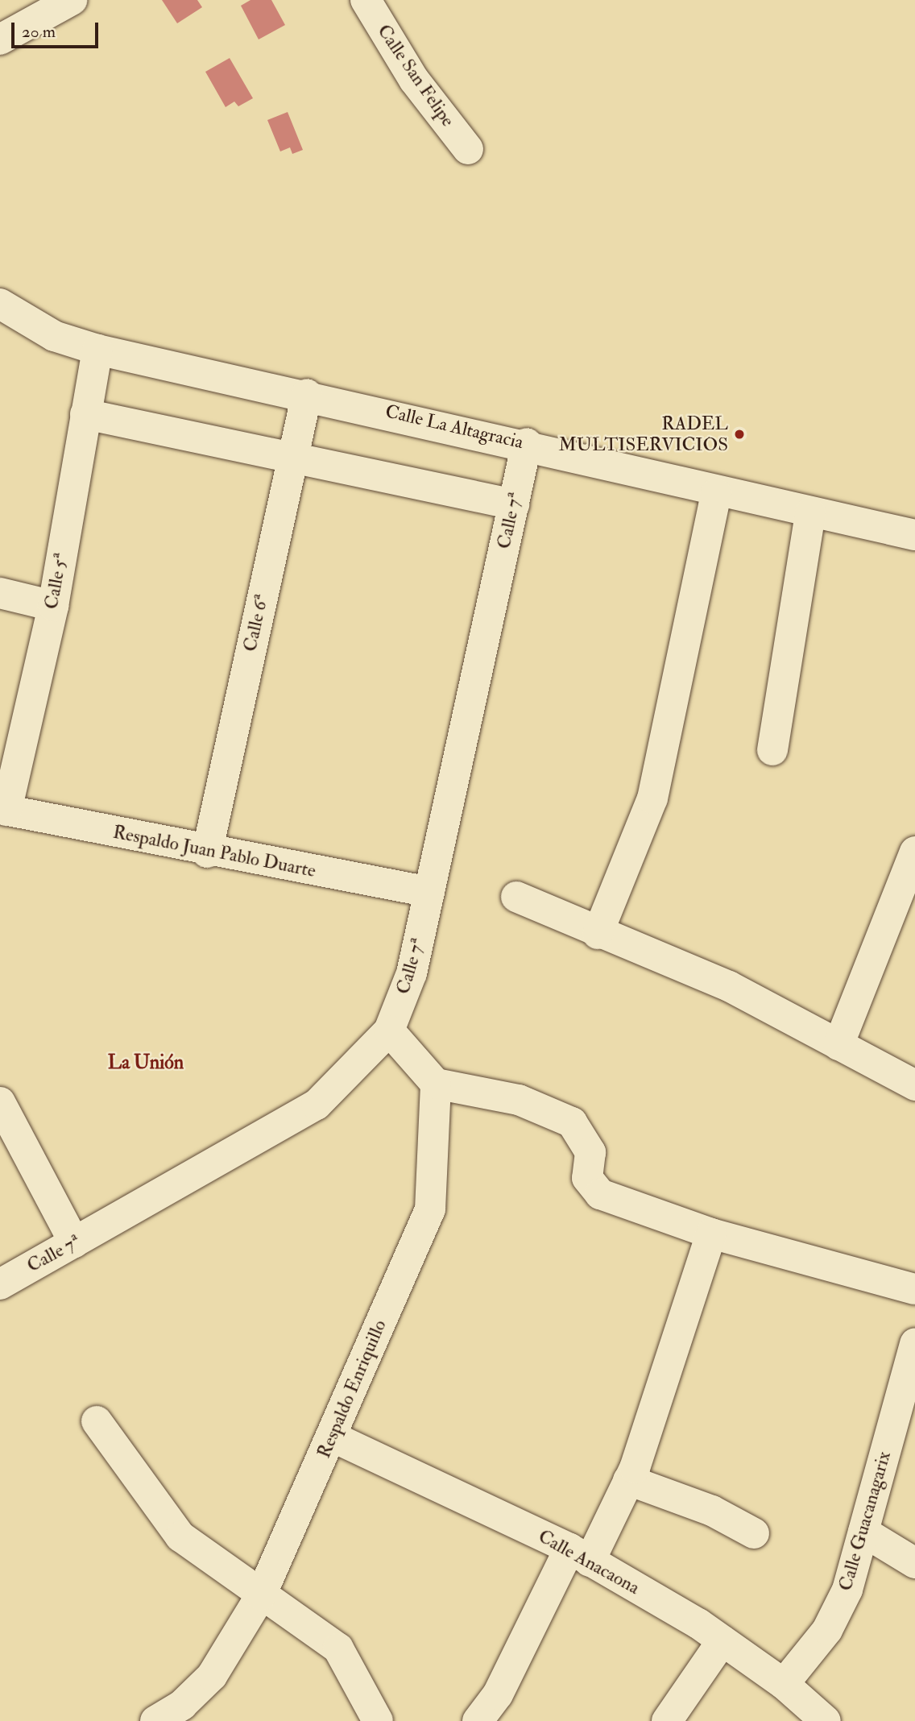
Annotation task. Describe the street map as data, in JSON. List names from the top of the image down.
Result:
{
  "streets": {
    "street": [
      "Calle San Felipe",
      "Calle La Altagracia",
      "Calle 7ª",
      "Calle 5ª",
      "Calle 6ª",
      "Respaldo Juan Pablo Duarte",
      "Respaldo Enriquillo",
      "Calle Guacanagarix",
      "Calle Anacaona"
    ]
  },
  "crossings": [
    ["Calle La Altagracia", "Calle 7ª"],
    ["Calle La Altagracia", "Calle 5ª"],
    ["Calle La Altagracia", "Calle 6ª"],
    ["Calle 7ª", "Respaldo Juan Pablo Duarte"],
    ["Calle 5ª", "Respaldo Juan Pablo Duarte"],
    ["Calle 6ª", "Respaldo Juan Pablo Duarte"],
    ["Respaldo Enriquillo", "Calle Anacaona"],
    ["Calle Guacanagarix", "Calle Anacaona"]
  ],
  "districts": ["La Unión"],
  "places": ["RADEL MULTISERVICIOS"],
  "scale_bar": "20 m"
}
